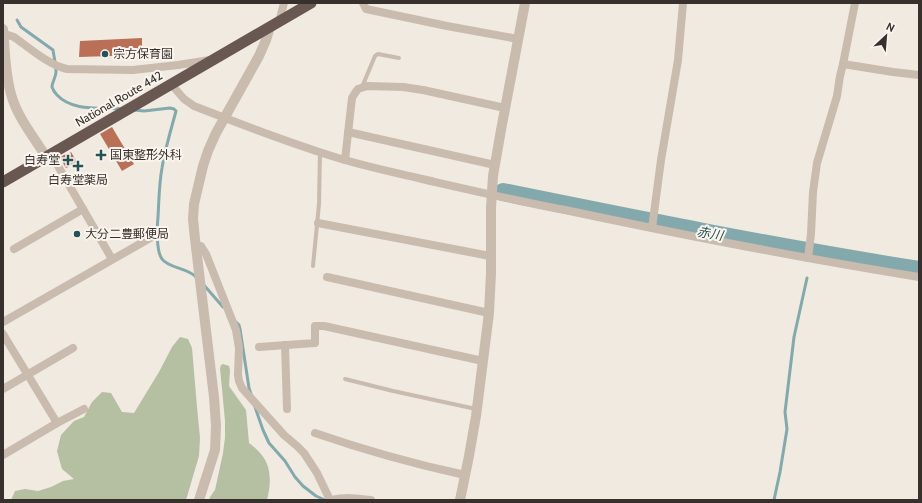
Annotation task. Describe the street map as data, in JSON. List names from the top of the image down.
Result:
{
  "streets": {
    "highway": ["National Route 442"]
  },
  "water": ["赤川"],
  "places": {
    "other": ["宗方保育園", "大分二豊郵便局"],
    "health": ["国東整形外科", "白寿堂", "白寿堂薬局"]
  },
  "north": "top right"
}
